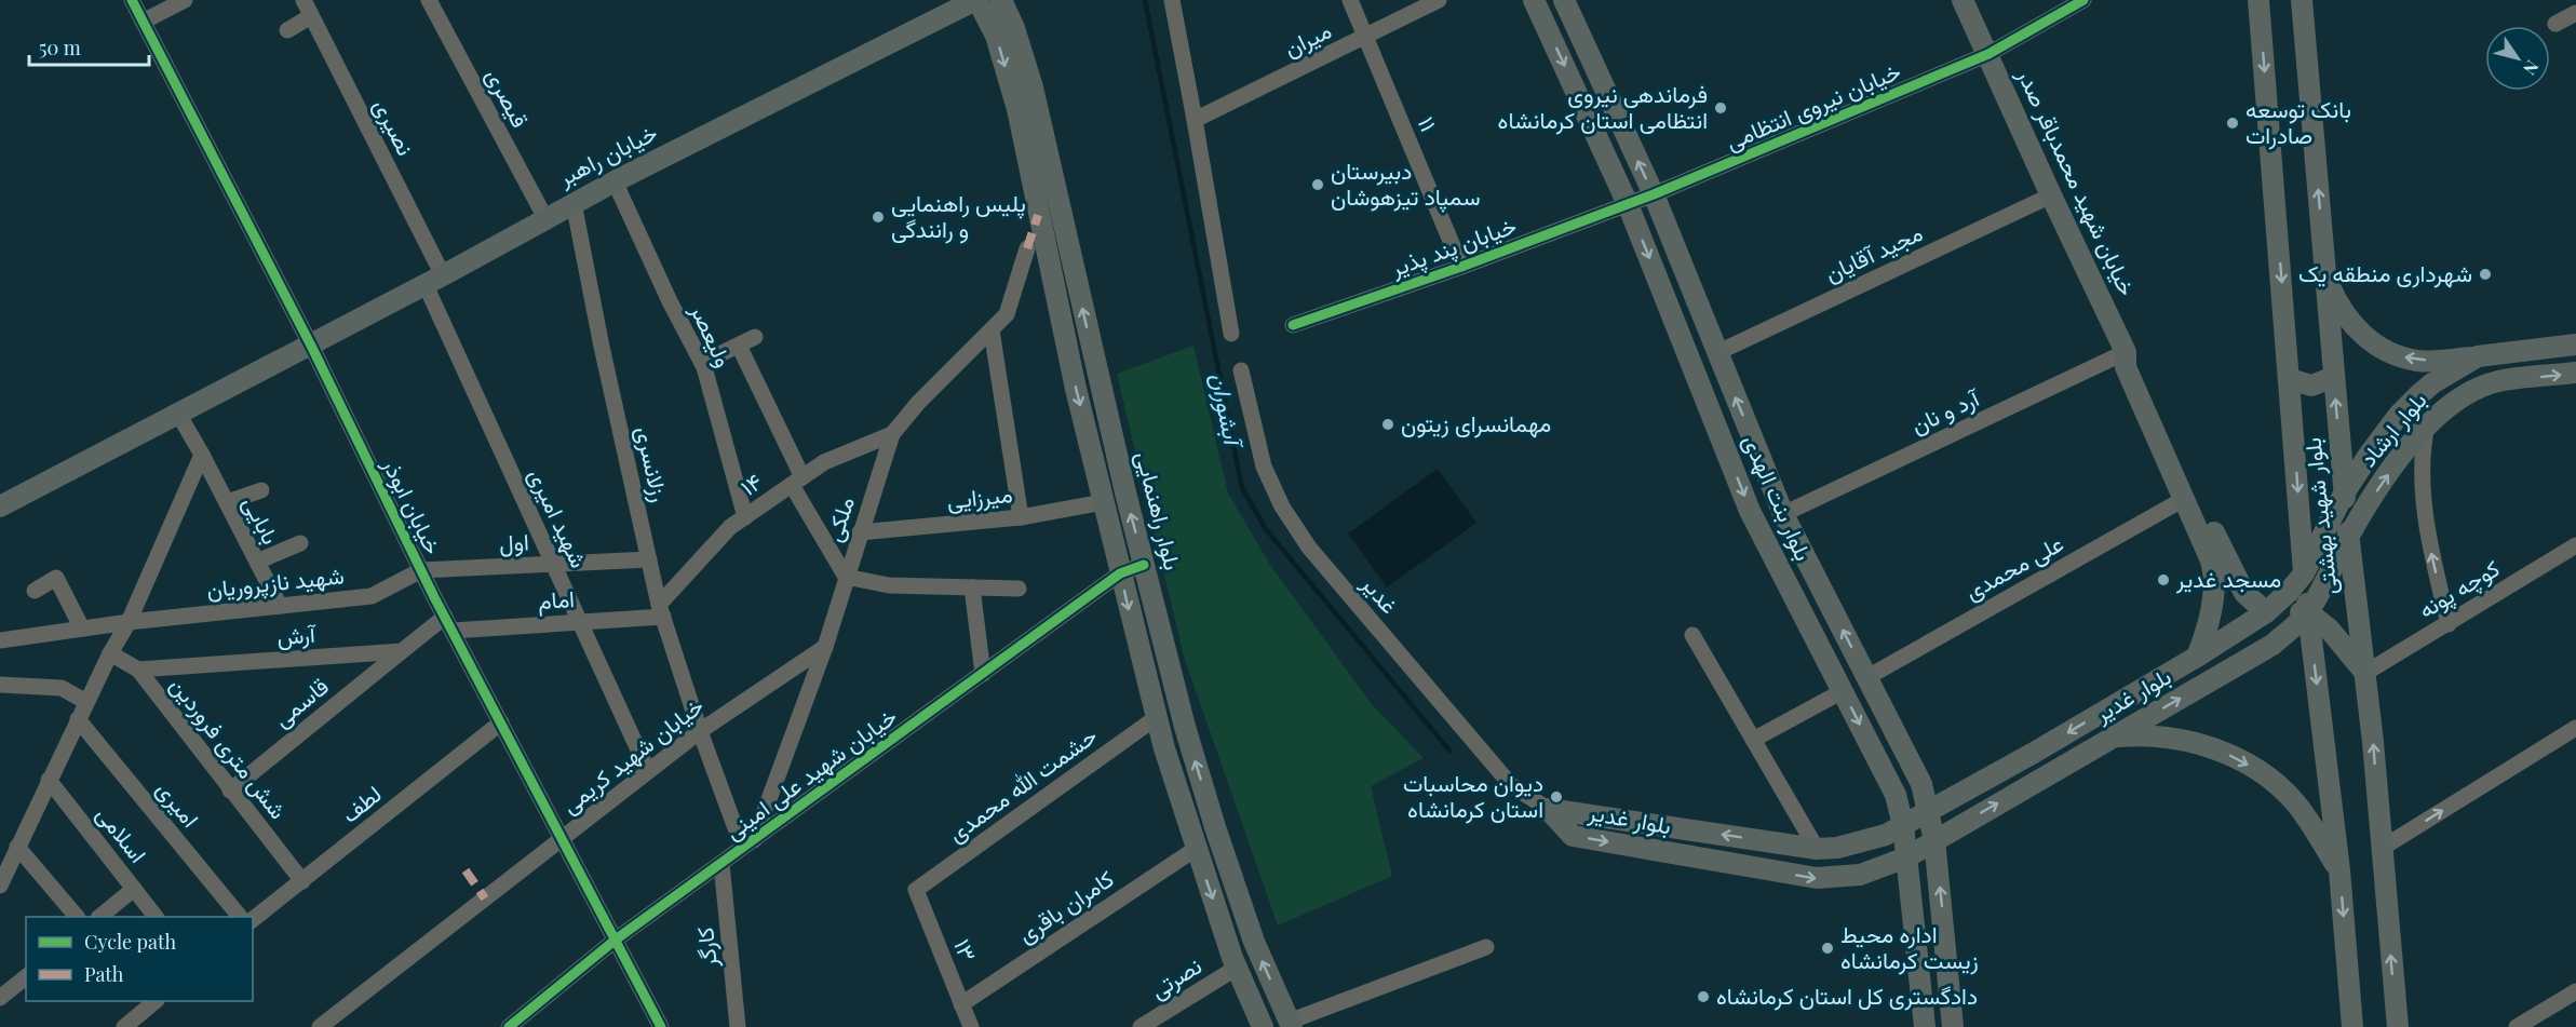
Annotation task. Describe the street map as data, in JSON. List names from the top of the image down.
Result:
{
  "streets": {
    "main road": [
      "خیابان راهبر",
      "خیابان شهید محمدباقر صدر",
      "بلوار ارشاد",
      "بلوار بنت الهدی",
      "بلوار راهنمایی",
      "بلوار شهید بهشتی",
      "بلوار غدیر"
    ],
    "street": [
      "میران",
      "قیصری",
      "خیابان نیروی انتظامی",
      "۱۱",
      "نصیری",
      "خیابان پند پذیر",
      "مجید آقایان",
      "ولیعصر",
      "آرد و نان",
      "رزلانسری",
      "۱۴",
      "میرزایی",
      "خیابان ابوذر",
      "شهید امیری",
      "ملکی",
      "بابایی",
      "اول",
      "علی محمدی",
      "شهید نازپروریان",
      "کوچه پونه",
      "غدیر",
      "امام",
      "آرش",
      "قاسمی",
      "شش متری فروردین",
      "خیابان شهید کریمی",
      "خیابان شهید علی امینی",
      "حشمت الله محمدی",
      "امیری",
      "لطف",
      "اسلامی",
      "کامران باقری",
      "کارگر",
      "۱۳",
      "نصرتی"
    ]
  },
  "crossings": [
    ["میران", "۱۱"],
    ["قیصری", "خیابان راهبر"],
    ["خیابان نیروی انتظامی", "خیابان شهید محمدباقر صدر"],
    ["خیابان نیروی انتظامی", "خیابان پند پذیر"],
    ["خیابان نیروی انتظامی", "بلوار بنت الهدی"],
    ["۱۱", "خیابان پند پذیر"],
    ["نصیری", "خیابان راهبر"],
    ["نصیری", "شهید امیری"],
    ["خیابان راهبر", "ولیعصر"],
    ["خیابان راهبر", "رزلانسری"],
    ["خیابان راهبر", "خیابان ابوذر"],
    ["خیابان راهبر", "شهید امیری"],
    ["خیابان شهید محمدباقر صدر", "مجید آقایان"],
    ["خیابان شهید محمدباقر صدر", "آرد و نان"],
    ["خیابان شهید محمدباقر صدر", "علی محمدی"],
    ["خیابان شهید محمدباقر صدر", "بلوار غدیر"],
    ["خیابان پند پذیر", "بلوار بنت الهدی"],
    ["مجید آقایان", "بلوار بنت الهدی"],
    ["ولیعصر", "۱۴"],
    ["آرد و نان", "بلوار بنت الهدی"],
    ["بلوار ارشاد", "بلوار شهید بهشتی"],
    ["بلوار ارشاد", "بلوار غدیر"],
    ["رزلانسری", "۱۴"],
    ["رزلانسری", "اول"],
    ["رزلانسری", "امام"],
    ["رزلانسری", "خیابان شهید کریمی"],
    ["۱۴", "ملکی"],
    ["۱۴", "امام"],
    ["میرزایی", "ملکی"],
    ["بلوار بنت الهدی", "علی محمدی"],
    ["بلوار بنت الهدی", "بلوار غدیر"],
    ["خیابان ابوذر", "اول"],
    ["خیابان ابوذر", "شهید نازپروریان"],
    ["خیابان ابوذر", "امام"],
    ["خیابان ابوذر", "خیابان شهید کریمی"],
    ["خیابان ابوذر", "خیابان شهید علی امینی"],
    ["خیابان ابوذر", "لطف"],
    ["بلوار راهنمایی", "خیابان شهید علی امینی"],
    ["بلوار شهید بهشتی", "کوچه پونه"],
    ["بلوار شهید بهشتی", "بلوار غدیر"],
    ["شهید امیری", "اول"],
    ["شهید امیری", "امام"],
    ["شهید امیری", "خیابان شهید کریمی"],
    ["ملکی", "خیابان شهید کریمی"],
    ["ملکی", "خیابان شهید علی امینی"],
    ["بابایی", "شهید نازپروریان"],
    ["اول", "شهید نازپروریان"],
    ["غدیر", "بلوار غدیر"],
    ["آرش", "قاسمی"],
    ["آرش", "شش متری فروردین"],
    ["قاسمی", "شش متری فروردین"],
    ["شش متری فروردین", "لطف"],
    ["خیابان شهید علی امینی", "کارگر"],
    ["حشمت الله محمدی", "۱۳"],
    ["کامران باقری", "۱۳"]
  ],
  "water": ["آبشوران"],
  "places": [
    "فرماندهی نیروی انتظامی استان کرمانشاه",
    "بانک توسعه صادرات",
    "دبیرستان سمپاد تیزهوشان",
    "پلیس راهنمایی و رانندگی",
    "شهرداری منطقه یک",
    "مهمانسرای زیتون",
    "مسجد غدیر",
    "دیوان محاسبات استان کرمانشاه",
    "اداره محیط زیست کرمانشاه",
    "دادگستری کل استان کرمانشاه"
  ],
  "legend": ["Cycle path", "Path"],
  "scale_bar": "50 m",
  "north": "bottom right"
}
